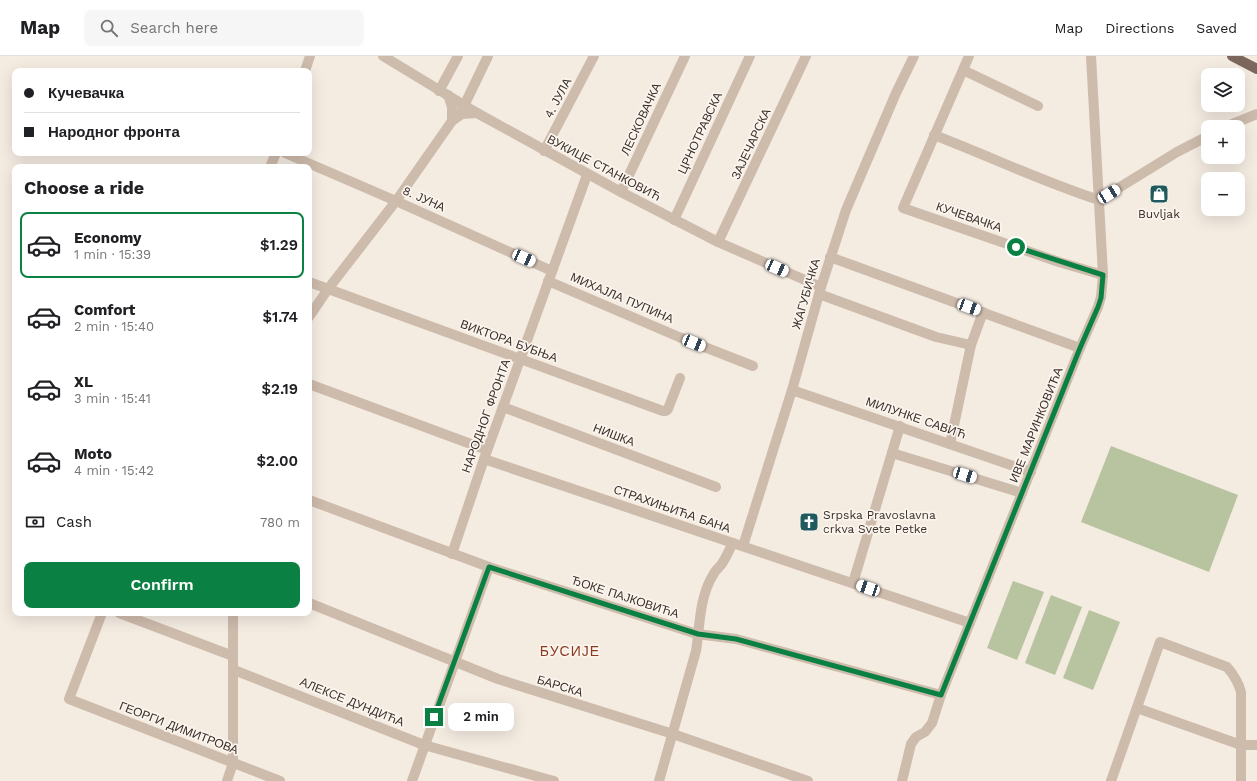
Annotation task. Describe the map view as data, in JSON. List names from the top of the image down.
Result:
{
  "streets": {
    "street": [
      "4. ЈУЛА",
      "ЛЕСКОВАЧКА",
      "ЦРНОТРАВСКА",
      "ЗАЈЕЧАРСКА",
      "ВУКИЦЕ СТАНКОВИЋ",
      "8. ЈУНА",
      "КУЧЕВАЧКА",
      "ЖАГУБИЧКА",
      "МИХАЈЛА ПУПИНА",
      "ВИКТОРА БУБЊА",
      "НАРОДНОГ ФРОНТА",
      "МИЛУНКЕ САВИЋ",
      "ИВЕ МАРИНКОВИЋА",
      "НИШКА",
      "СТРАХИЊИЋА БАНА",
      "ЂОКЕ ПАЈКОВИЋА",
      "БАРСКА",
      "АЛЕКСЕ ДУНДИЋА",
      "ГЕОРГИ ДИМИТРОВА"
    ]
  },
  "crossings": [
    ["4. ЈУЛА", "ВУКИЦЕ СТАНКОВИЋ"],
    ["ЛЕСКОВАЧКА", "ВУКИЦЕ СТАНКОВИЋ"],
    ["ЦРНОТРАВСКА", "ВУКИЦЕ СТАНКОВИЋ"],
    ["ЗАЈЕЧАРСКА", "ВУКИЦЕ СТАНКОВИЋ"],
    ["ВУКИЦЕ СТАНКОВИЋ", "ЖАГУБИЧКА"],
    ["ВУКИЦЕ СТАНКОВИЋ", "НАРОДНОГ ФРОНТА"],
    ["8. ЈУНА", "НАРОДНОГ ФРОНТА"],
    ["КУЧЕВАЧКА", "ИВЕ МАРИНКОВИЋА"],
    ["ЖАГУБИЧКА", "МИЛУНКЕ САВИЋ"],
    ["ЖАГУБИЧКА", "СТРАХИЊИЋА БАНА"],
    ["ЖАГУБИЧКА", "ЂОКЕ ПАЈКОВИЋА"],
    ["ЖАГУБИЧКА", "БАРСКА"],
    ["МИХАЈЛА ПУПИНА", "НАРОДНОГ ФРОНТА"],
    ["ВИКТОРА БУБЊА", "НАРОДНОГ ФРОНТА"],
    ["НАРОДНОГ ФРОНТА", "НИШКА"],
    ["НАРОДНОГ ФРОНТА", "СТРАХИЊИЋА БАНА"],
    ["НАРОДНОГ ФРОНТА", "ЂОКЕ ПАЈКОВИЋА"],
    ["МИЛУНКЕ САВИЋ", "ИВЕ МАРИНКОВИЋА"],
    ["ИВЕ МАРИНКОВИЋА", "СТРАХИЊИЋА БАНА"],
    ["ИВЕ МАРИНКОВИЋА", "ЂОКЕ ПАЈКОВИЋА"]
  ],
  "districts": ["БУСИЈЕ"],
  "places": {
    "shop": ["Buvljak"],
    "church": ["Srpska Pravoslavna crkva Svete Petke"]
  },
  "page": {
    "header": "Map",
    "search": "Search here",
    "nav": ["Map", "Directions", "Saved"],
    "map_buttons": ["+", "−"],
    "banner": ["Кучевачка", "Народног фронта"],
    "heading": "Choose a ride",
    "list": [
      {
        "name": "Economy",
        "note": "1 min · 15:39",
        "value": "$1.29"
      },
      {
        "name": "Comfort",
        "note": "2 min · 15:40",
        "value": "$1.74"
      },
      {
        "name": "XL",
        "note": "3 min · 15:41",
        "value": "$2.19"
      },
      {
        "name": "Moto",
        "note": "4 min · 15:42",
        "value": "$2.00"
      }
    ],
    "pay": ["Cash", "780 m"],
    "buttons": "Confirm",
    "bubble": "2 min"
  }
}
